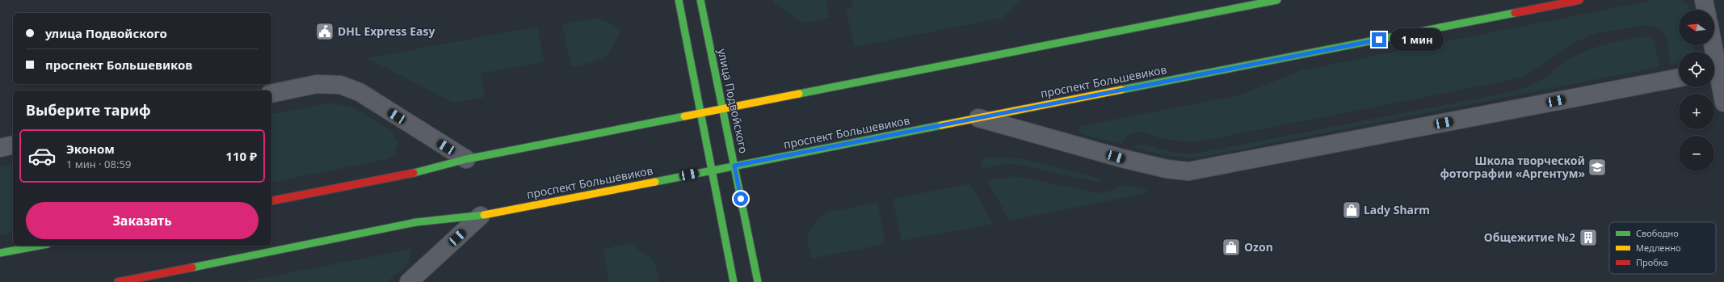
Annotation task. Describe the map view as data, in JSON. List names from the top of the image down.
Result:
{
  "streets": {
    "main road": ["проспект Большевиков", "улица Подвойского"]
  },
  "crossings": [
    ["проспект Большевиков", "улица Подвойского"]
  ],
  "places": {
    "public building": ["DHL Express Easy"],
    "school or university": ["Школа творческой фотографии «Аргентум»"],
    "shop": ["Lady Sharm", "Ozon"],
    "building": ["Общежитие №2"]
  },
  "legend": ["Свободно", "Медленно", "Пробка"],
  "north": "left",
  "page": {
    "map_buttons": ["+", "−"],
    "banner": ["улица Подвойского", "проспект Большевиков"],
    "bubble": "1 мин",
    "heading": "Выберите тариф",
    "list": [
      {
        "name": "Эконом",
        "note": "1 мин · 08:59",
        "value": "110 ₽"
      }
    ],
    "buttons": "Заказать"
  }
}
